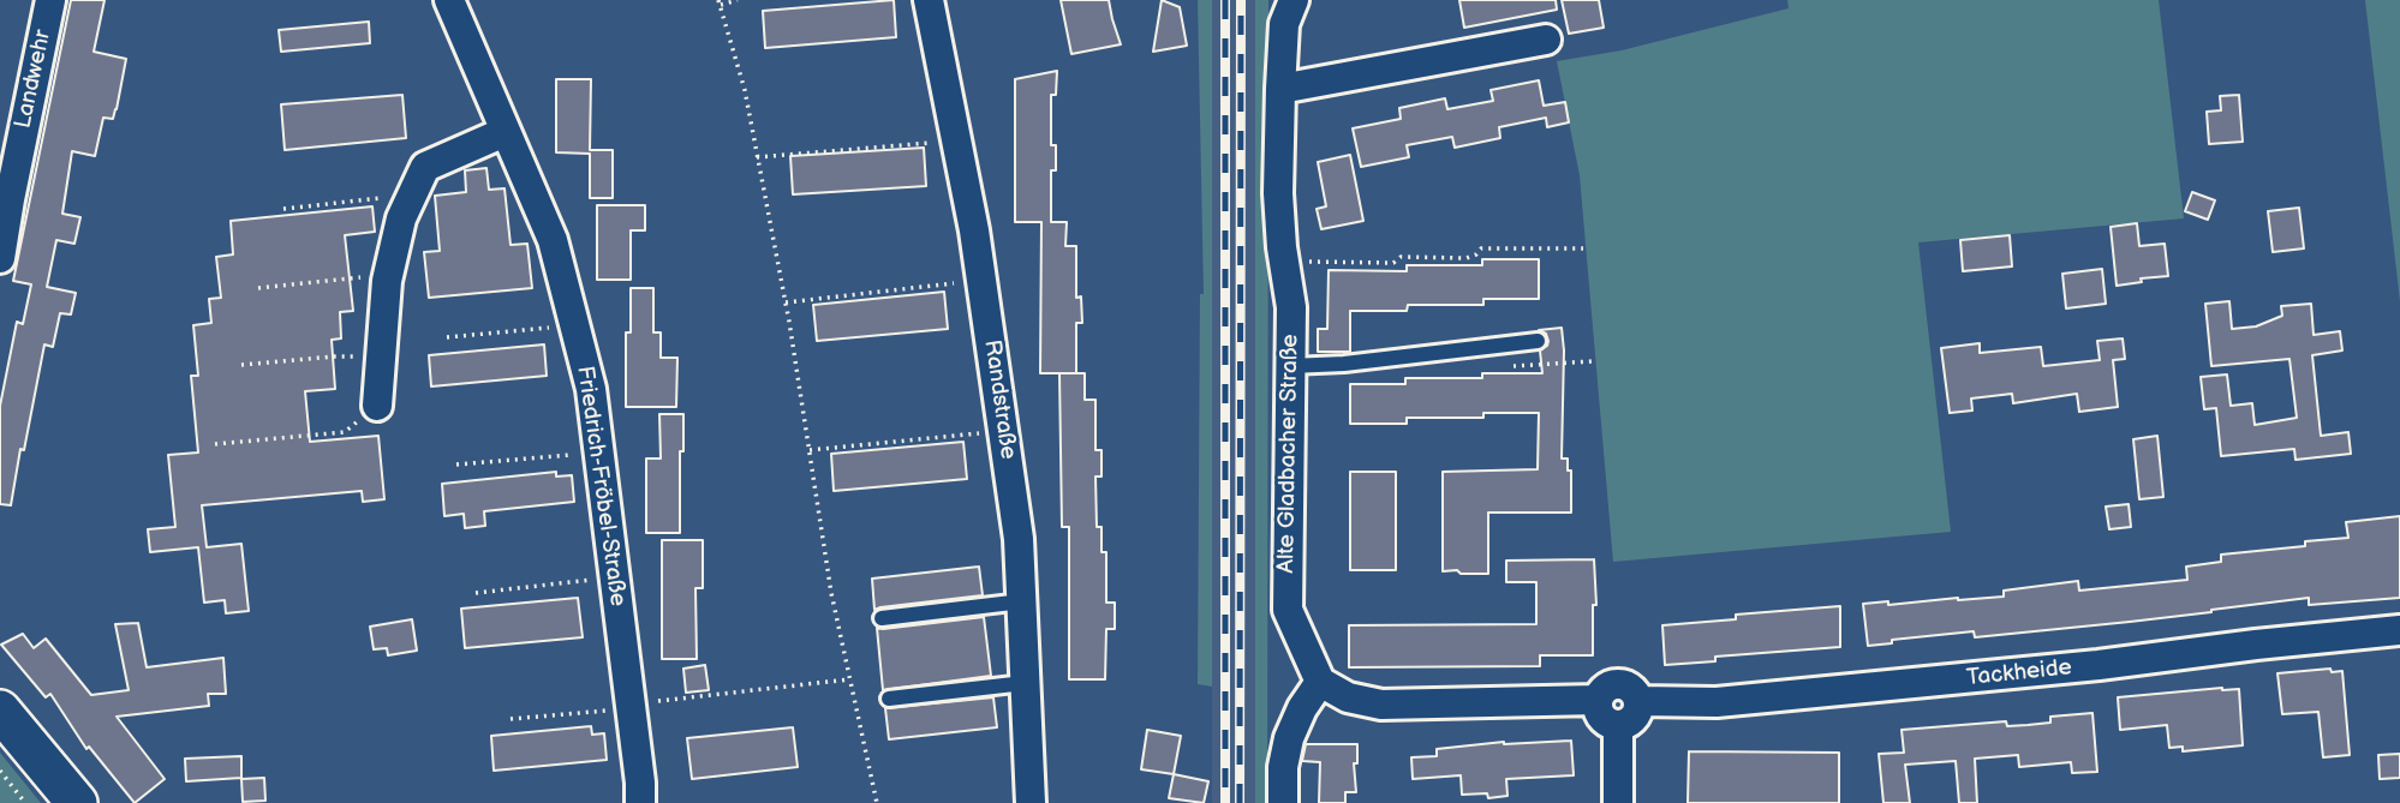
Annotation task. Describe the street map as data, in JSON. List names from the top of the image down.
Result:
{
  "streets": {
    "street": [
      "Landwehr",
      "Randstraße",
      "Alte Gladbacher Straße",
      "Friedrich-Fröbel-Straße",
      "Tackheide"
    ]
  },
  "crossings": [
    ["Alte Gladbacher Straße", "Tackheide"]
  ]
}
